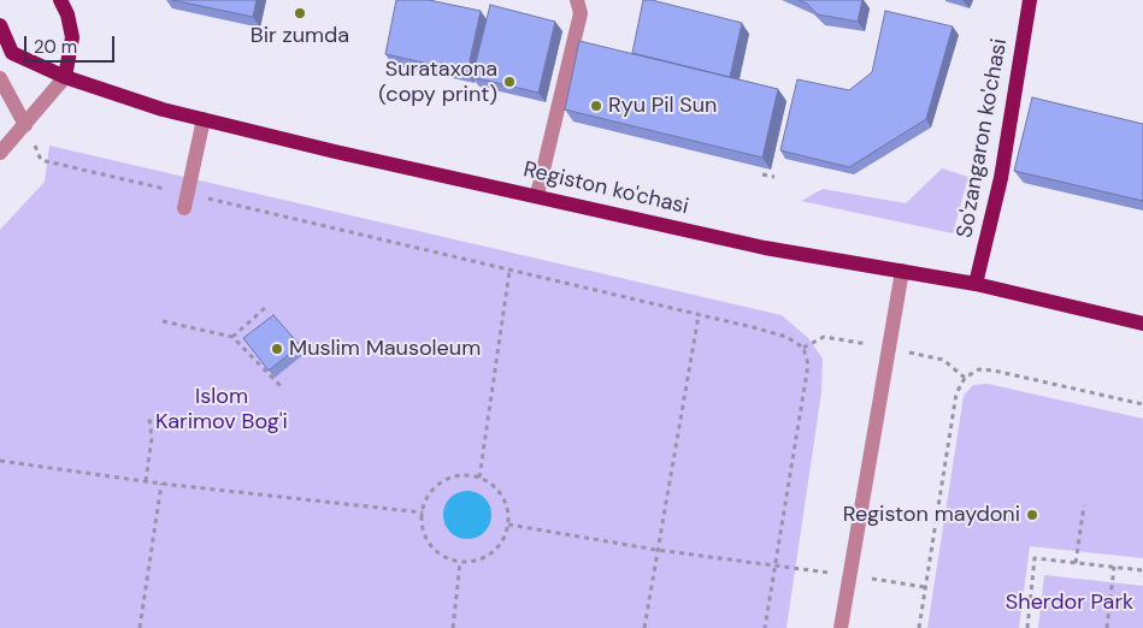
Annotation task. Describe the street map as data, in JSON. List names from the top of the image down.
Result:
{
  "streets": {
    "main road": ["So'zangaron ko'chasi", "Registon ko'chasi"]
  },
  "crossings": [
    ["So'zangaron ko'chasi", "Registon ko'chasi"]
  ],
  "parks": ["Islom Karimov Bog'i", "Sherdor Park"],
  "places": [
    "Bir zumda",
    "Surataxona (copy print)",
    "Ryu Pil Sun",
    "Muslim Mausoleum",
    "Registon maydoni"
  ],
  "scale_bar": "20 m"
}
